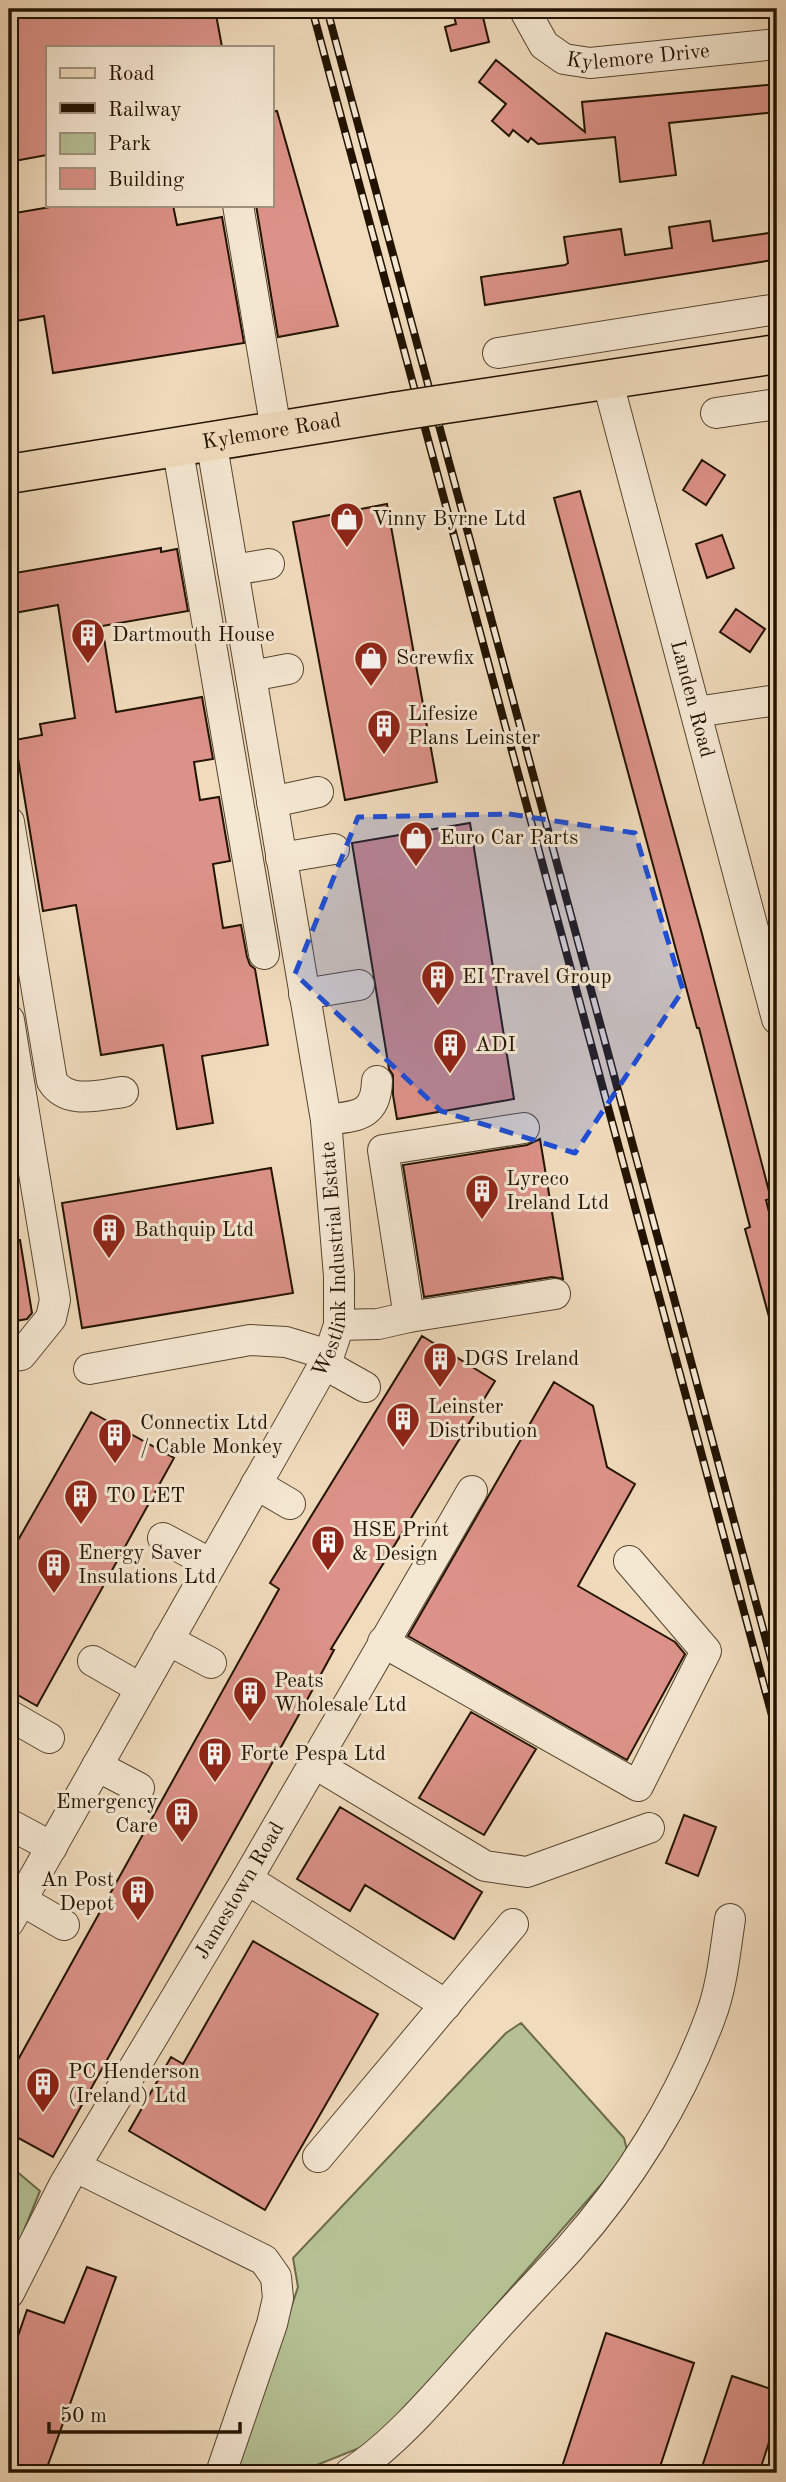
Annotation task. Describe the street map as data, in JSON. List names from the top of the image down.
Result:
{
  "streets": {
    "main road": ["Kylemore Road"],
    "street": [
      "Kylemore Drive",
      "Landen Road",
      "Westlink Industrial Estate",
      "Jamestown Road"
    ]
  },
  "crossings": [
    ["Kylemore Road", "Landen Road"],
    ["Kylemore Road", "Westlink Industrial Estate"]
  ],
  "places": {
    "shop": ["Vinny Byrne Ltd", "Screwfix", "Euro Car Parts"],
    "building": [
      "Dartmouth House",
      "Lifesize Plans Leinster",
      "EI Travel Group",
      "ADI",
      "Lyreco Ireland Ltd",
      "Bathquip Ltd",
      "DGS Ireland",
      "Leinster Distribution",
      "Connectix Ltd / Cable Monkey",
      "TO LET",
      "HSE Print & Design",
      "Energy Saver Insulations Ltd",
      "Peats Wholesale Ltd",
      "Forte Pespa Ltd",
      "Emergency Care",
      "An Post Depot",
      "PC Henderson (Ireland) Ltd"
    ]
  },
  "legend": [
    "Road",
    "Railway",
    "Park",
    "Building"
  ],
  "scale_bar": "50 m"
}
